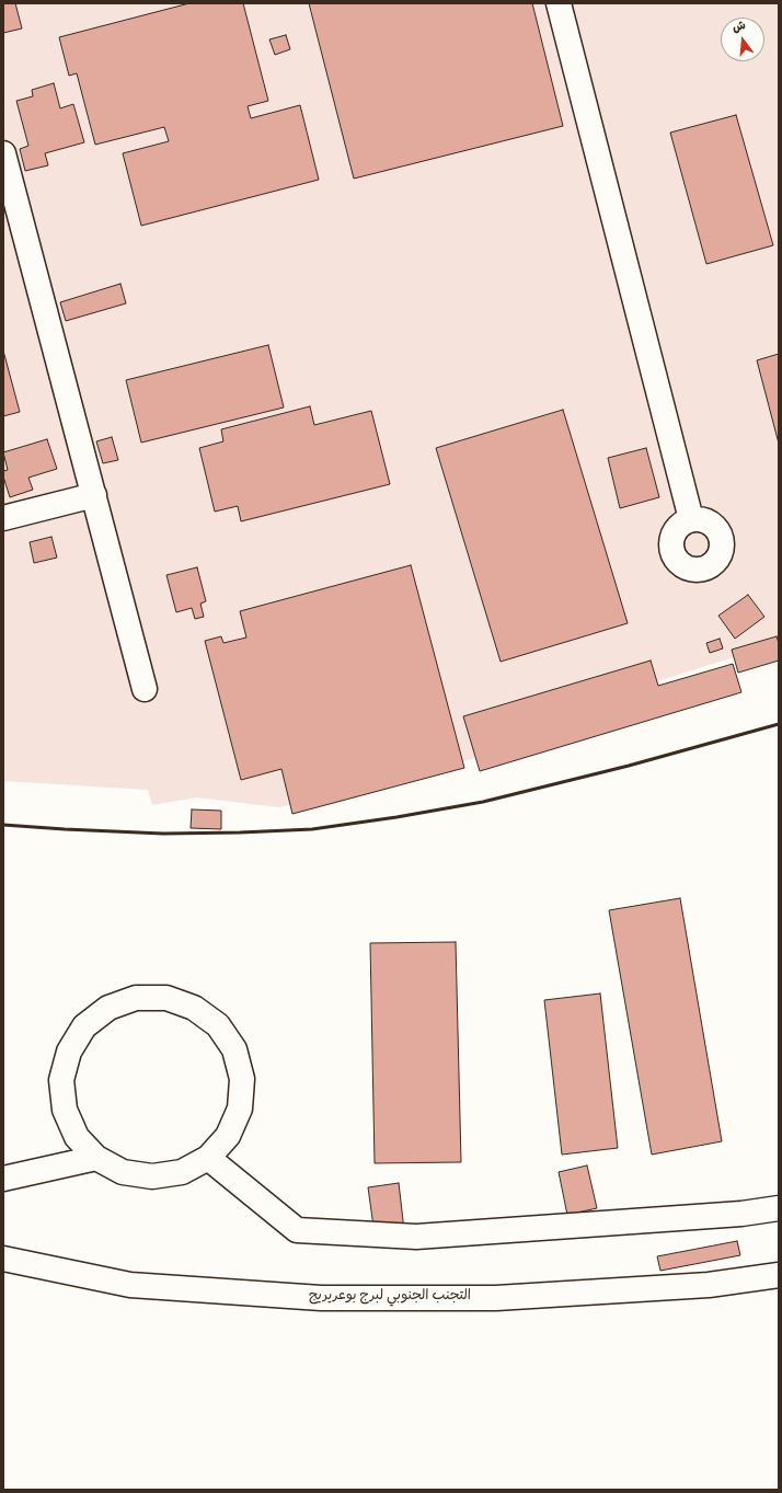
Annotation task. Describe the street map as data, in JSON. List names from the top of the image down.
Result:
{
  "streets": {
    "main road": ["التجنب الجنوبي لبرج بوعريريج"]
  },
  "north": "top"
}
